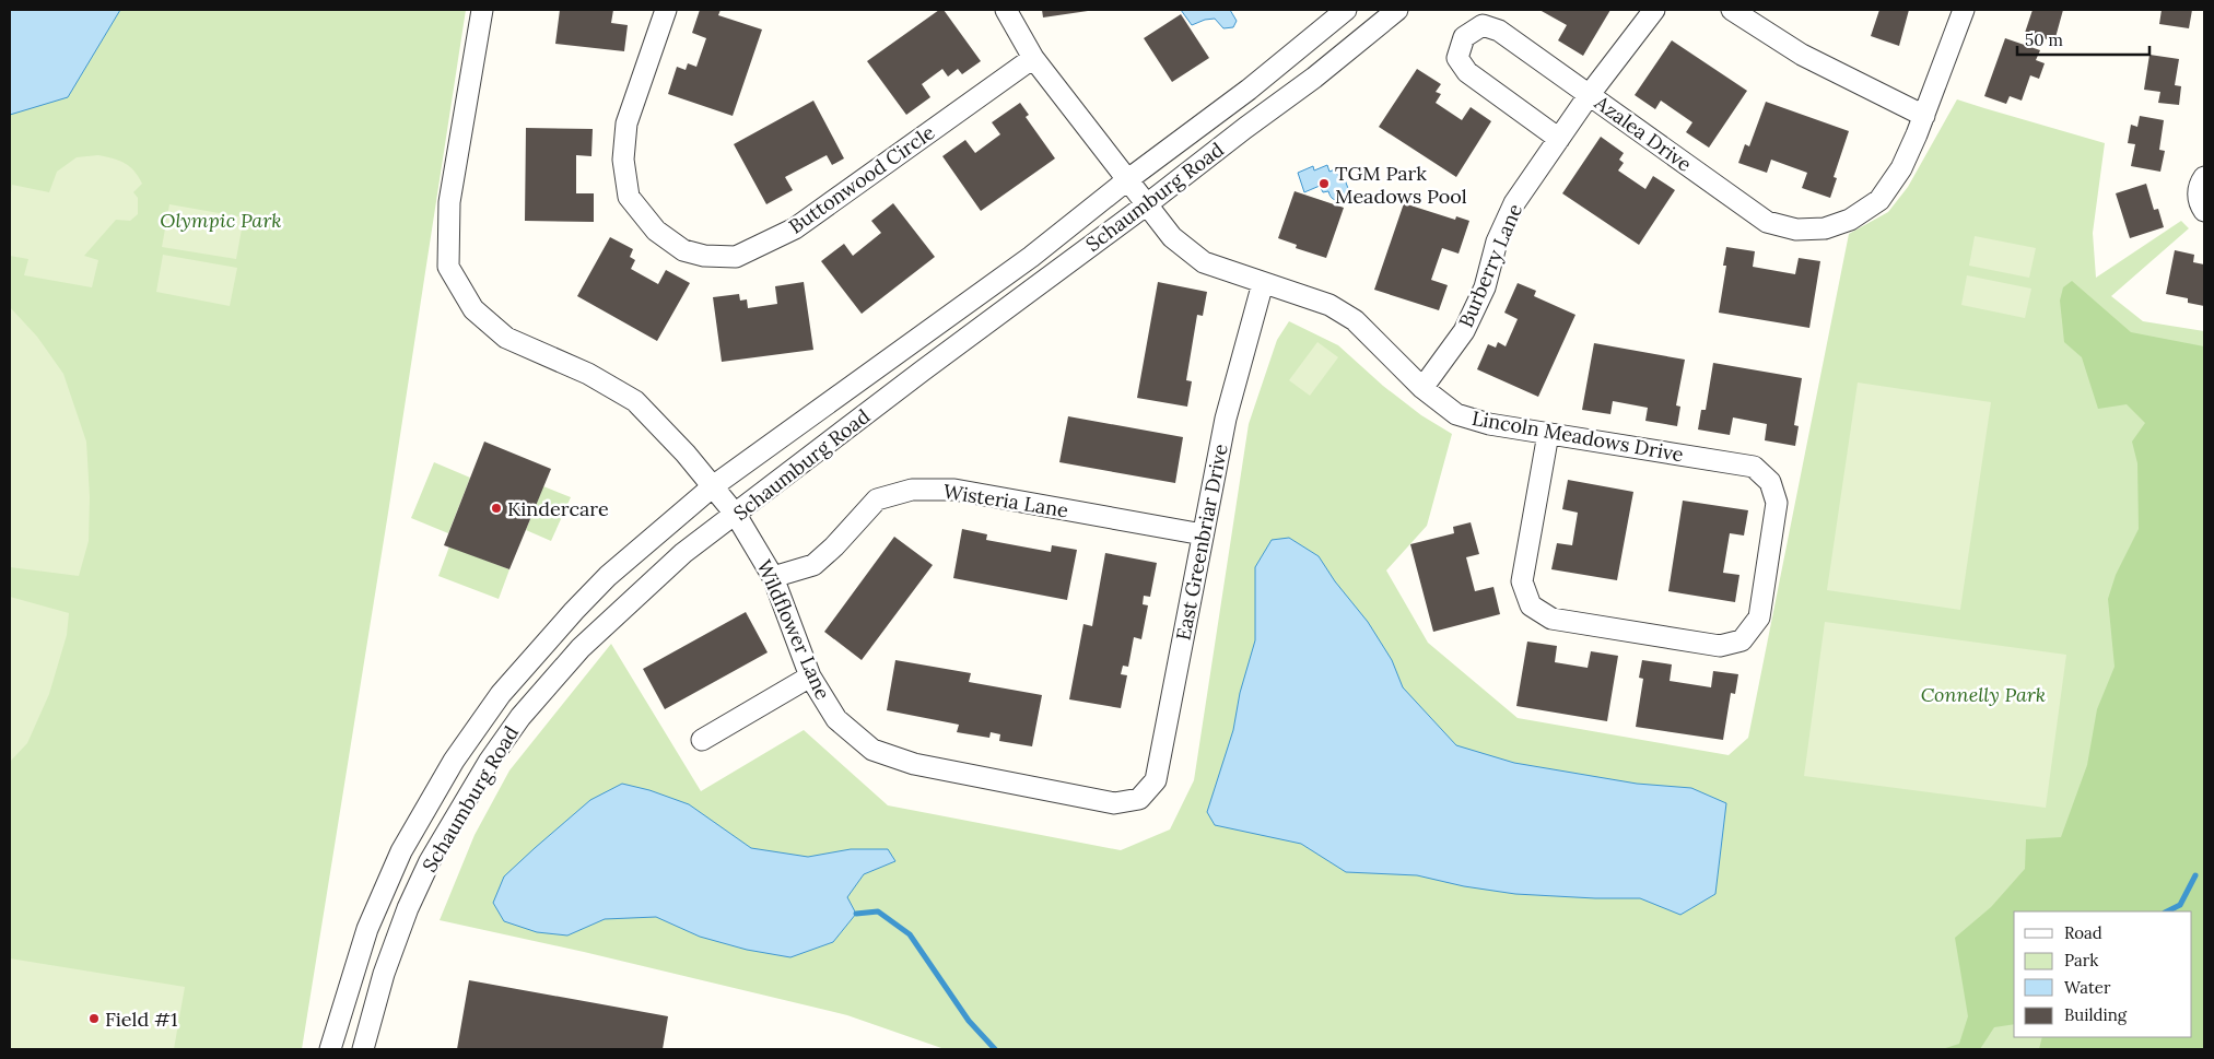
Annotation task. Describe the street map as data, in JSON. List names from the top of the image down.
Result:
{
  "streets": {
    "street": [
      "Azalea Drive",
      "Buttonwood Circle",
      "Schaumburg Road",
      "Burberry Lane",
      "Lincoln Meadows Drive",
      "Wisteria Lane",
      "East Greenbriar Drive",
      "Wildflower Lane"
    ]
  },
  "crossings": [
    ["Azalea Drive", "Burberry Lane"],
    ["Buttonwood Circle", "Lincoln Meadows Drive"],
    ["Schaumburg Road", "Lincoln Meadows Drive"],
    ["Schaumburg Road", "Wildflower Lane"],
    ["Burberry Lane", "Lincoln Meadows Drive"],
    ["Lincoln Meadows Drive", "East Greenbriar Drive"],
    ["Wisteria Lane", "East Greenbriar Drive"],
    ["Wisteria Lane", "Wildflower Lane"],
    ["East Greenbriar Drive", "Wildflower Lane"]
  ],
  "parks": ["Olympic Park", "Connelly Park"],
  "places": ["TGM Park Meadows Pool", "Kindercare", "Field #1"],
  "legend": [
    "Road",
    "Park",
    "Water",
    "Building"
  ],
  "scale_bar": "50 m"
}
